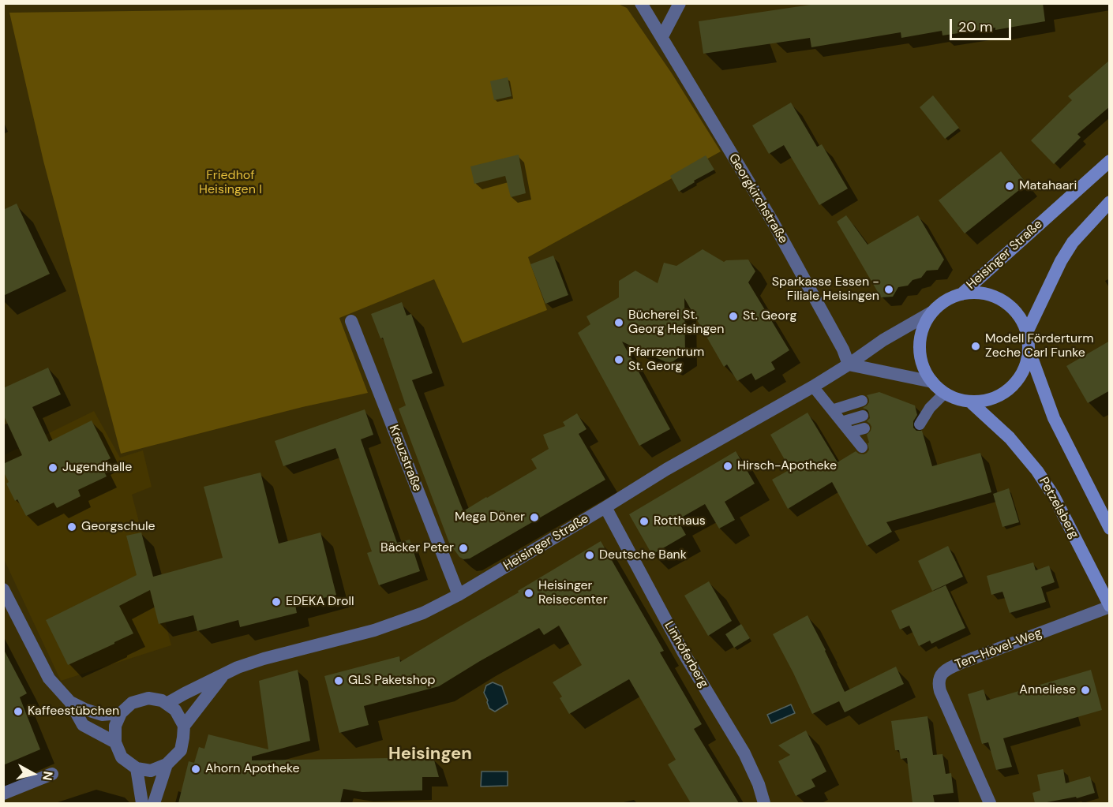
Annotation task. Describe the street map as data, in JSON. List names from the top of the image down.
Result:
{
  "streets": {
    "main road": ["Heisinger Straße", "Petzelsberg"],
    "street": [
      "Georgkirchstraße",
      "Kreuzstraße",
      "Ten-Hövel-Weg",
      "Linhöferberg"
    ]
  },
  "crossings": [
    ["Georgkirchstraße", "Heisinger Straße"],
    ["Heisinger Straße", "Kreuzstraße"],
    ["Heisinger Straße", "Petzelsberg"],
    ["Heisinger Straße", "Linhöferberg"],
    ["Petzelsberg", "Ten-Hövel-Weg"]
  ],
  "districts": ["Heisingen"],
  "parks": ["Friedhof Heisingen I"],
  "places": [
    "Matahaari",
    "Sparkasse Essen - Filiale Heisingen",
    "St. Georg",
    "Bücherei St. Georg Heisingen",
    "Modell Förderturm Zeche Carl Funke",
    "Pfarrzentrum St. Georg",
    "Hirsch-Apotheke",
    "Jugendhalle",
    "Mega Döner",
    "Rotthaus",
    "Georgschule",
    "Bäcker Peter",
    "Deutsche Bank",
    "Heisinger Reisecenter",
    "EDEKA Droll",
    "GLS Paketshop",
    "Anneliese",
    "Kaffeestübchen",
    "Ahorn Apotheke"
  ],
  "scale_bar": "20 m",
  "north": "right"
}
